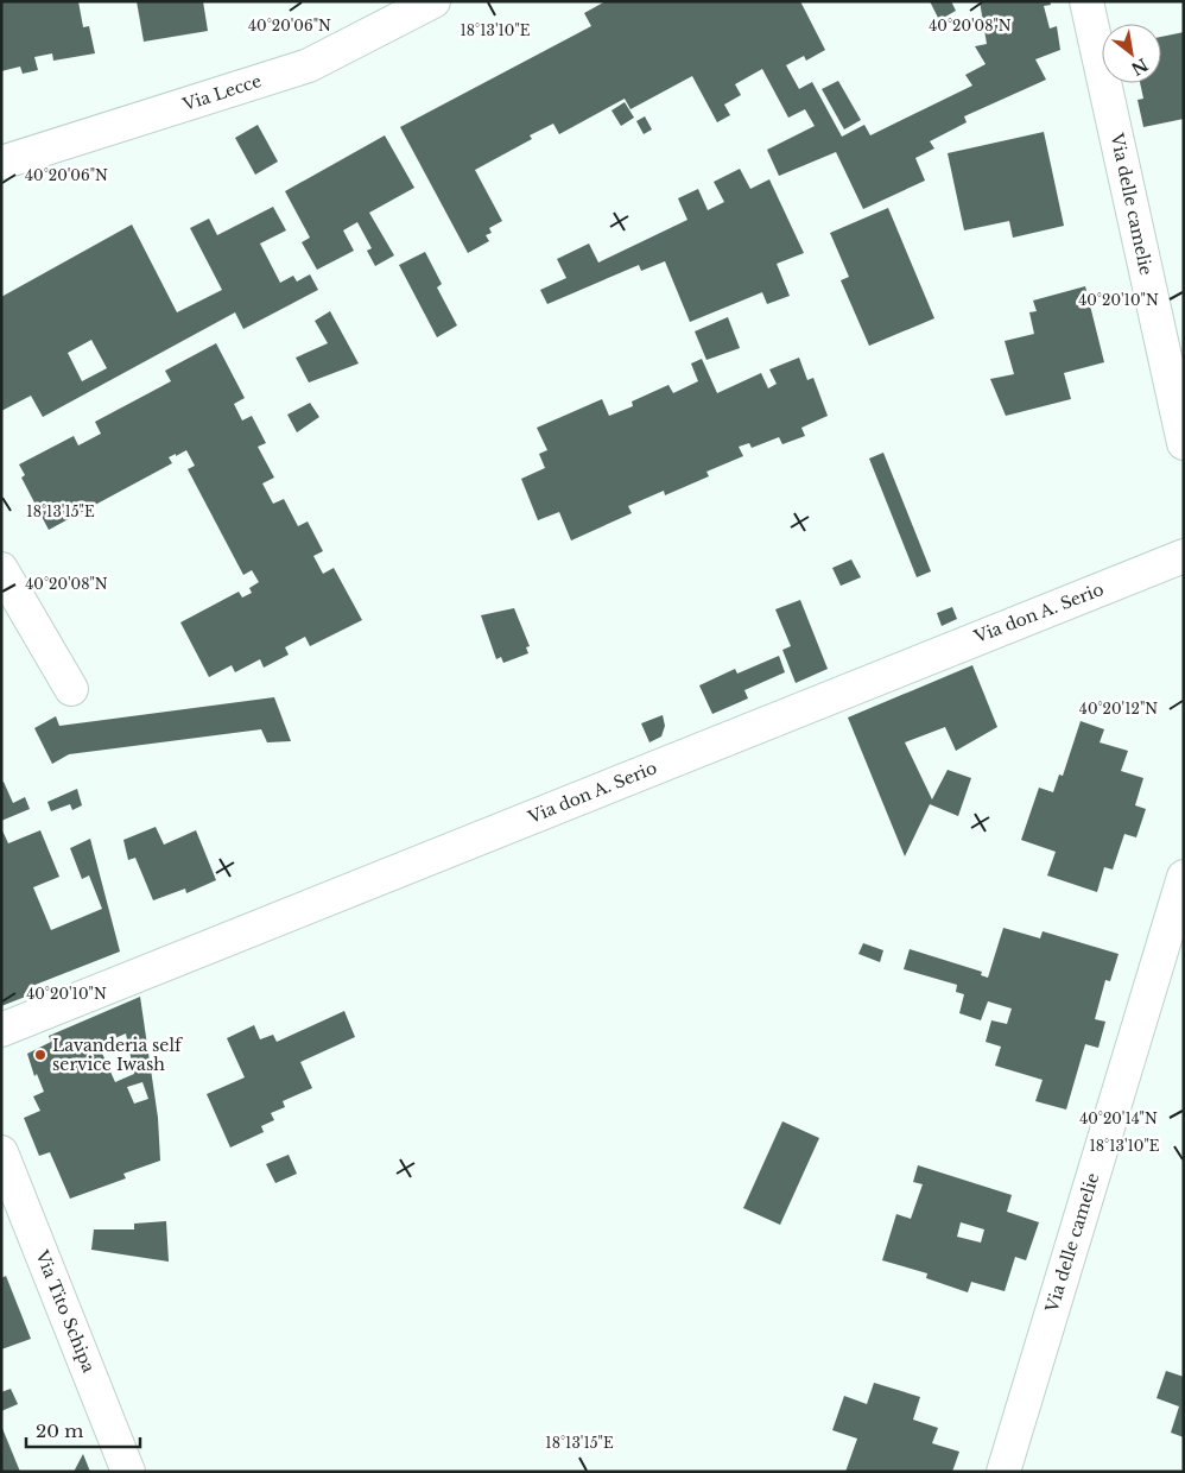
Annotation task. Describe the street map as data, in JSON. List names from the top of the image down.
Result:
{
  "streets": {
    "street": [
      "Via Lecce",
      "Via delle camelie",
      "Via don A. Serio",
      "Via Tito Schipa"
    ]
  },
  "places": ["Lavanderia self service Iwash"],
  "scale_bar": "20 m",
  "north": "bottom right",
  "coordinates": [
    "40°20'06\"N",
    "40°20'08\"N",
    "18°13'10\"E",
    "40°20'10\"N",
    "18°13'15\"E",
    "40°20'12\"N",
    "40°20'14\"N"
  ]
}
